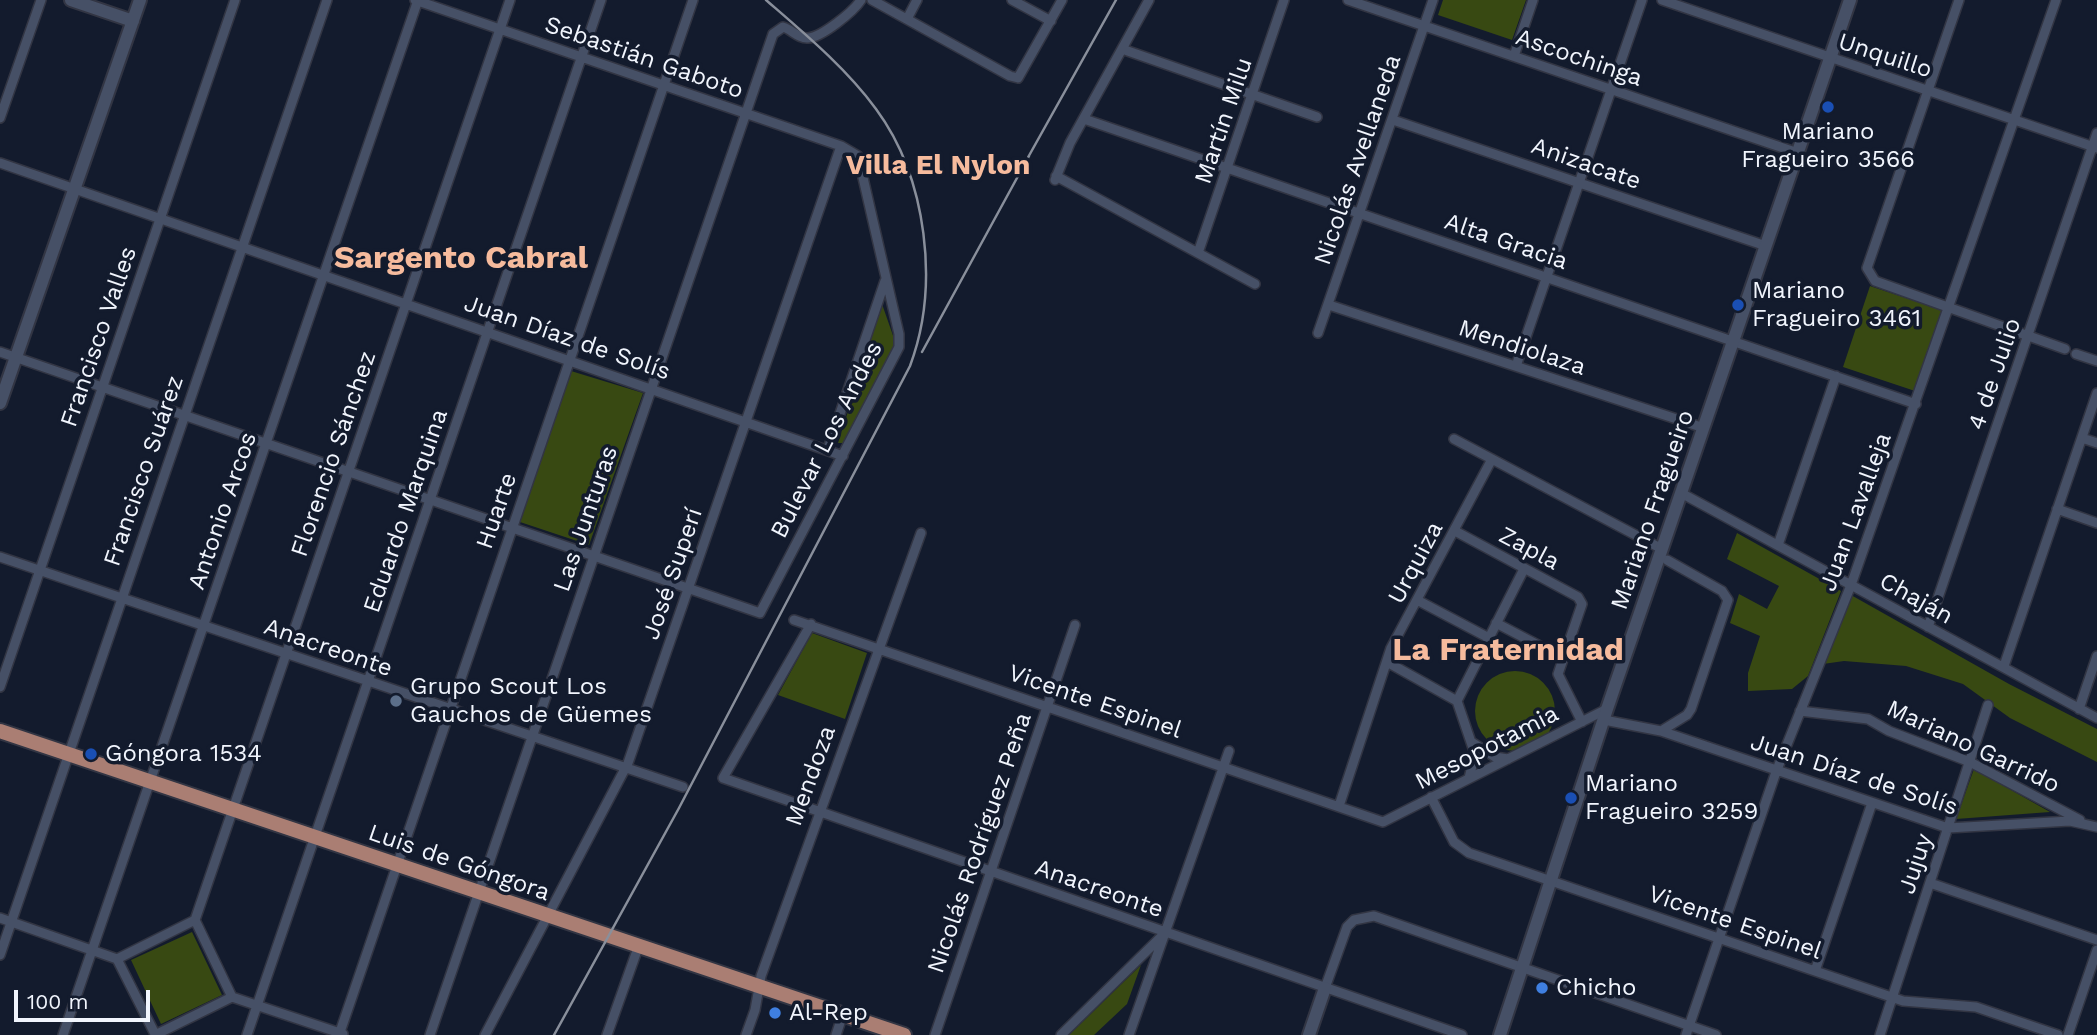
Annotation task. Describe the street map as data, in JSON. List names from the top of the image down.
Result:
{
  "streets": {
    "main road": ["Mariano Fragueiro", "Luis de Góngora"],
    "street": [
      "Unquillo",
      "Sebastián Gaboto",
      "Ascochinga",
      "Martín Milu",
      "Nicolás Avellaneda",
      "Anizacate",
      "Alta Gracia",
      "Francisco Valles",
      "Juan Díaz de Solís",
      "Mendiolaza",
      "4 de Julio",
      "Bulevar Los Andes",
      "Florencio Sánchez",
      "Francisco Suárez",
      "Antonio Arcos",
      "Eduardo Marquina",
      "Huarte",
      "Juan Lavalleja",
      "Las Junturas",
      "Zapla",
      "Urquiza",
      "José Superí",
      "Chaján",
      "Anacreonte",
      "Vicente Espinel",
      "Mariano Garrido",
      "Mesopotamia",
      "Mendoza",
      "Nicolás Rodríguez Peña",
      "Jujuy"
    ]
  },
  "crossings": [
    ["Unquillo", "4 de Julio"],
    ["Unquillo", "Mariano Fragueiro"],
    ["Unquillo", "Juan Lavalleja"],
    ["Sebastián Gaboto", "Bulevar Los Andes"],
    ["Sebastián Gaboto", "Florencio Sánchez"],
    ["Sebastián Gaboto", "Antonio Arcos"],
    ["Sebastián Gaboto", "Eduardo Marquina"],
    ["Sebastián Gaboto", "Huarte"],
    ["Sebastián Gaboto", "Las Junturas"],
    ["Sebastián Gaboto", "José Superí"],
    ["Ascochinga", "Nicolás Avellaneda"],
    ["Ascochinga", "Mariano Fragueiro"],
    ["Martín Milu", "Alta Gracia"],
    ["Nicolás Avellaneda", "Anizacate"],
    ["Nicolás Avellaneda", "Alta Gracia"],
    ["Nicolás Avellaneda", "Mendiolaza"],
    ["Anizacate", "Mariano Fragueiro"],
    ["Alta Gracia", "Mariano Fragueiro"],
    ["Alta Gracia", "Juan Lavalleja"],
    ["Francisco Valles", "Juan Díaz de Solís"],
    ["Francisco Valles", "Anacreonte"],
    ["Juan Díaz de Solís", "Bulevar Los Andes"],
    ["Juan Díaz de Solís", "Florencio Sánchez"],
    ["Juan Díaz de Solís", "Francisco Suárez"],
    ["Juan Díaz de Solís", "Mariano Fragueiro"],
    ["Juan Díaz de Solís", "Antonio Arcos"],
    ["Juan Díaz de Solís", "Eduardo Marquina"],
    ["Juan Díaz de Solís", "Huarte"],
    ["Juan Díaz de Solís", "Juan Lavalleja"],
    ["Juan Díaz de Solís", "Las Junturas"],
    ["Juan Díaz de Solís", "José Superí"],
    ["Juan Díaz de Solís", "Mariano Garrido"],
    ["Juan Díaz de Solís", "Mesopotamia"],
    ["Juan Díaz de Solís", "Jujuy"],
    ["Mendiolaza", "Mariano Fragueiro"],
    ["4 de Julio", "Chaján"],
    ["Bulevar Los Andes", "José Superí"],
    ["Florencio Sánchez", "Anacreonte"],
    ["Florencio Sánchez", "Luis de Góngora"],
    ["Francisco Suárez", "Anacreonte"],
    ["Francisco Suárez", "Luis de Góngora"],
    ["Mariano Fragueiro", "Chaján"],
    ["Mariano Fragueiro", "Vicente Espinel"],
    ["Mariano Fragueiro", "Mesopotamia"],
    ["Antonio Arcos", "Anacreonte"],
    ["Antonio Arcos", "Luis de Góngora"],
    ["Eduardo Marquina", "Anacreonte"],
    ["Eduardo Marquina", "Luis de Góngora"],
    ["Huarte", "Anacreonte"],
    ["Huarte", "Luis de Góngora"],
    ["Juan Lavalleja", "Chaján"],
    ["Juan Lavalleja", "Vicente Espinel"],
    ["Juan Lavalleja", "Mariano Garrido"],
    ["Las Junturas", "Anacreonte"],
    ["Las Junturas", "Luis de Góngora"],
    ["Zapla", "Urquiza"],
    ["Urquiza", "Vicente Espinel"],
    ["José Superí", "Anacreonte"],
    ["José Superí", "Luis de Góngora"],
    ["Anacreonte", "Vicente Espinel"],
    ["Anacreonte", "Mendoza"],
    ["Anacreonte", "Nicolás Rodríguez Peña"],
    ["Vicente Espinel", "Mesopotamia"],
    ["Vicente Espinel", "Mendoza"],
    ["Vicente Espinel", "Nicolás Rodríguez Peña"],
    ["Vicente Espinel", "Jujuy"],
    ["Mariano Garrido", "Jujuy"],
    ["Mendoza", "Luis de Góngora"]
  ],
  "districts": ["Villa El Nylon", "Sargento Cabral", "La Fraternidad"],
  "places": [
    "Mariano Fragueiro 3566",
    "Mariano Fragueiro 3461",
    "Grupo Scout Los Gauchos de Güemes",
    "Góngora 1534",
    "Mariano Fragueiro 3259",
    "Chicho",
    "Al-Rep"
  ],
  "scale_bar": "100 m"
}
